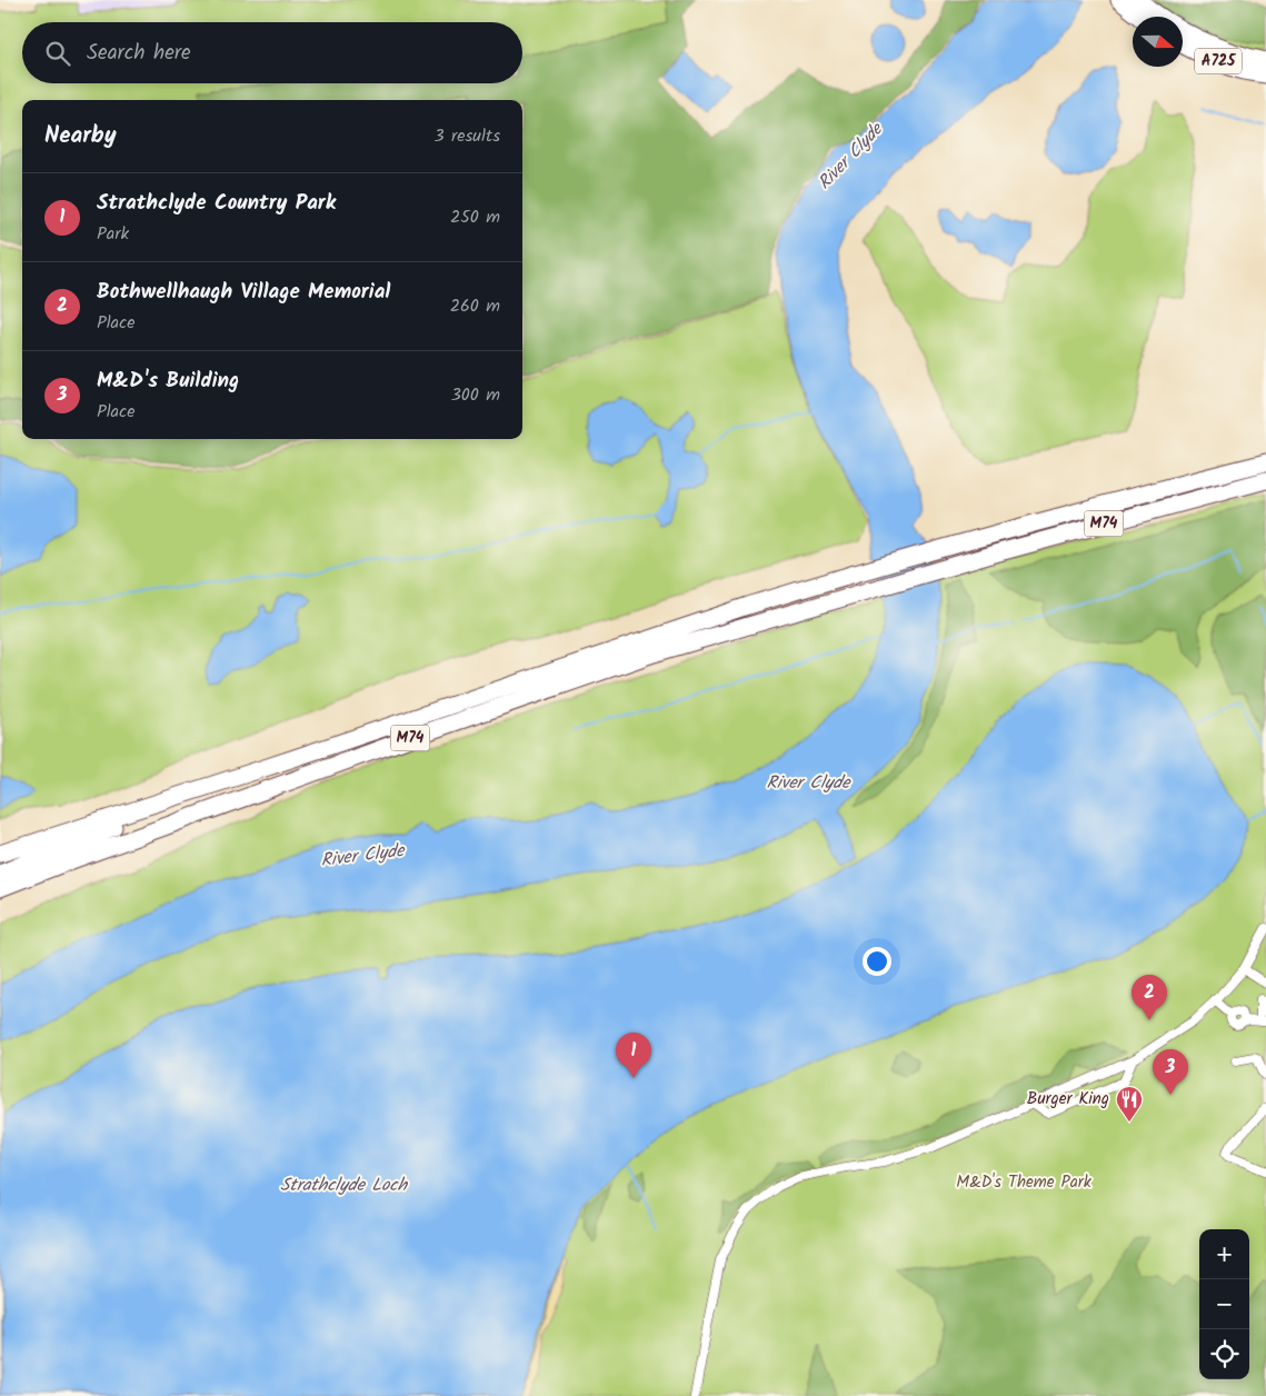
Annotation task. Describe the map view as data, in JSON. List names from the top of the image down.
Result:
{
  "streets": {
    "highway": ["A725", "M74"]
  },
  "water": ["River Clyde", "Strathclyde Loch"],
  "parks": ["M&D's Theme Park"],
  "places": {
    "restaurant": ["Burger King"]
  },
  "north": "right",
  "page": {
    "search": "Search here",
    "heading": ["Nearby", "3 results"],
    "list": [
      {
        "mark": "1",
        "name": "Strathclyde Country Park",
        "note": "Park",
        "value": "250 m"
      },
      {
        "mark": "2",
        "name": "Bothwellhaugh Village Memorial",
        "note": "Place",
        "value": "260 m"
      },
      {
        "mark": "3",
        "name": "M&D's Building",
        "note": "Place",
        "value": "300 m"
      }
    ],
    "pins": ["2", "1", "3"],
    "map_buttons": ["+", "−"]
  }
}
